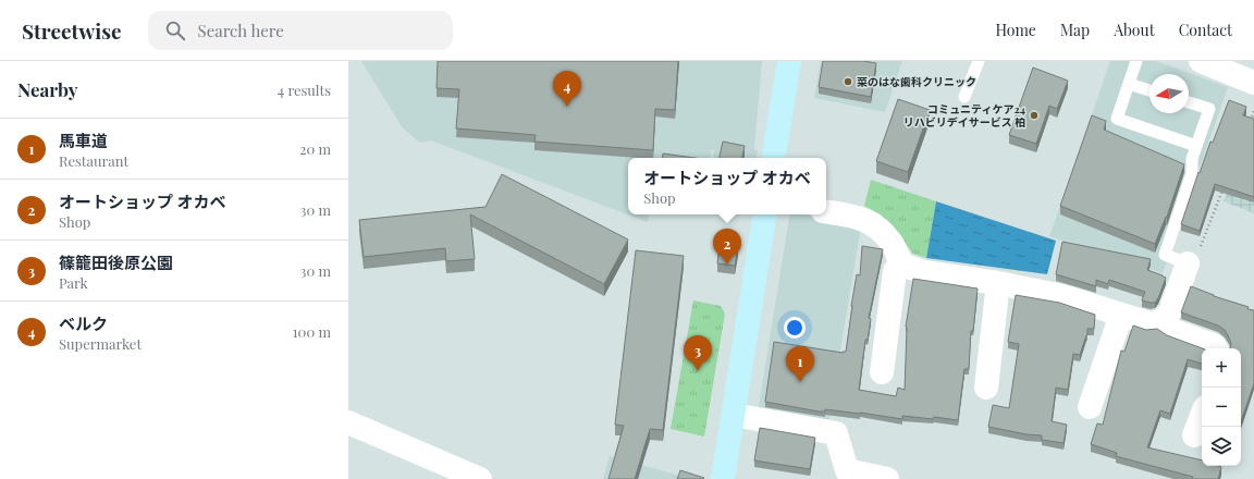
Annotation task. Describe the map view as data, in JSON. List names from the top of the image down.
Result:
{
  "places": ["菜のはな歯科クリニック", "コミュニティケア24 リハビリデイサービス 柏"],
  "north": "left",
  "page": {
    "header": "Streetwise",
    "search": "Search here",
    "nav": [
      "Home",
      "Map",
      "About",
      "Contact"
    ],
    "heading": ["Nearby", "4 results"],
    "pins": [
      "4",
      "2",
      "3",
      "1"
    ],
    "list": [
      {
        "mark": "1",
        "name": "馬車道",
        "note": "Restaurant",
        "value": "20 m"
      },
      {
        "mark": "2",
        "name": "オートショップ オカベ",
        "note": "Shop",
        "value": "30 m"
      },
      {
        "mark": "3",
        "name": "篠籠田後原公園",
        "note": "Park",
        "value": "30 m"
      },
      {
        "mark": "4",
        "name": "ベルク",
        "note": "Supermarket",
        "value": "100 m"
      }
    ],
    "popup": ["オートショップ オカベ", "Shop"],
    "map_buttons": ["+", "−"]
  }
}
